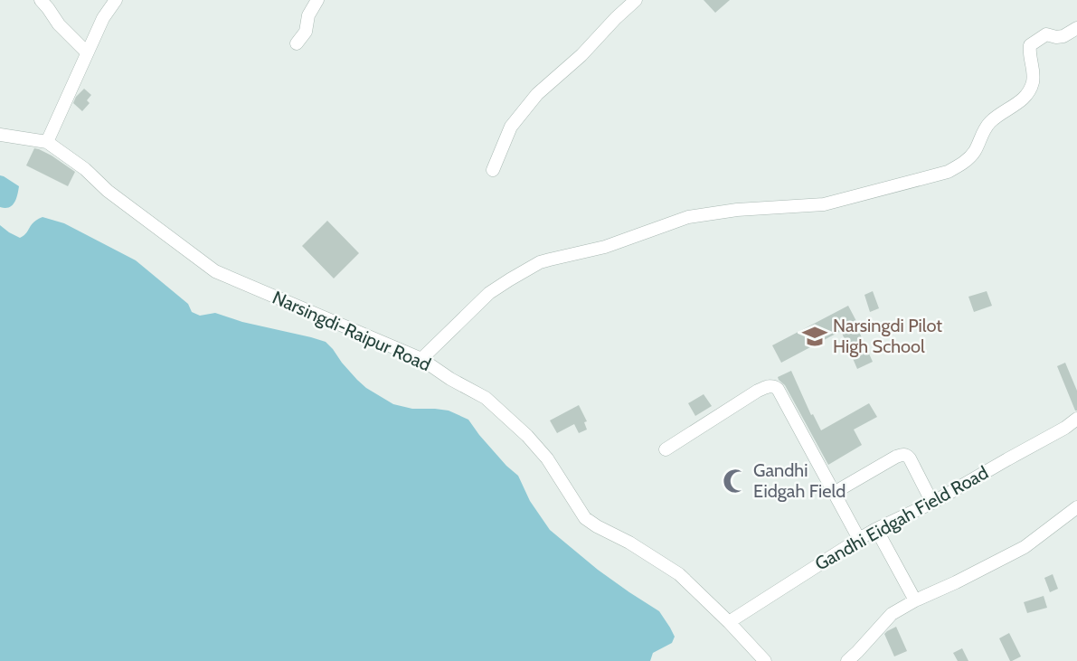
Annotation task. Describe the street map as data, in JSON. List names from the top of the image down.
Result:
{
  "streets": {
    "street": ["Narsingdi-Raipur Road", "Gandhi Eidgah Field Road"]
  },
  "crossings": [
    ["Narsingdi-Raipur Road", "Gandhi Eidgah Field Road"]
  ],
  "places": {
    "school or university": ["Narsingdi Pilot High School"],
    "mosque": ["Gandhi Eidgah Field"]
  }
}
